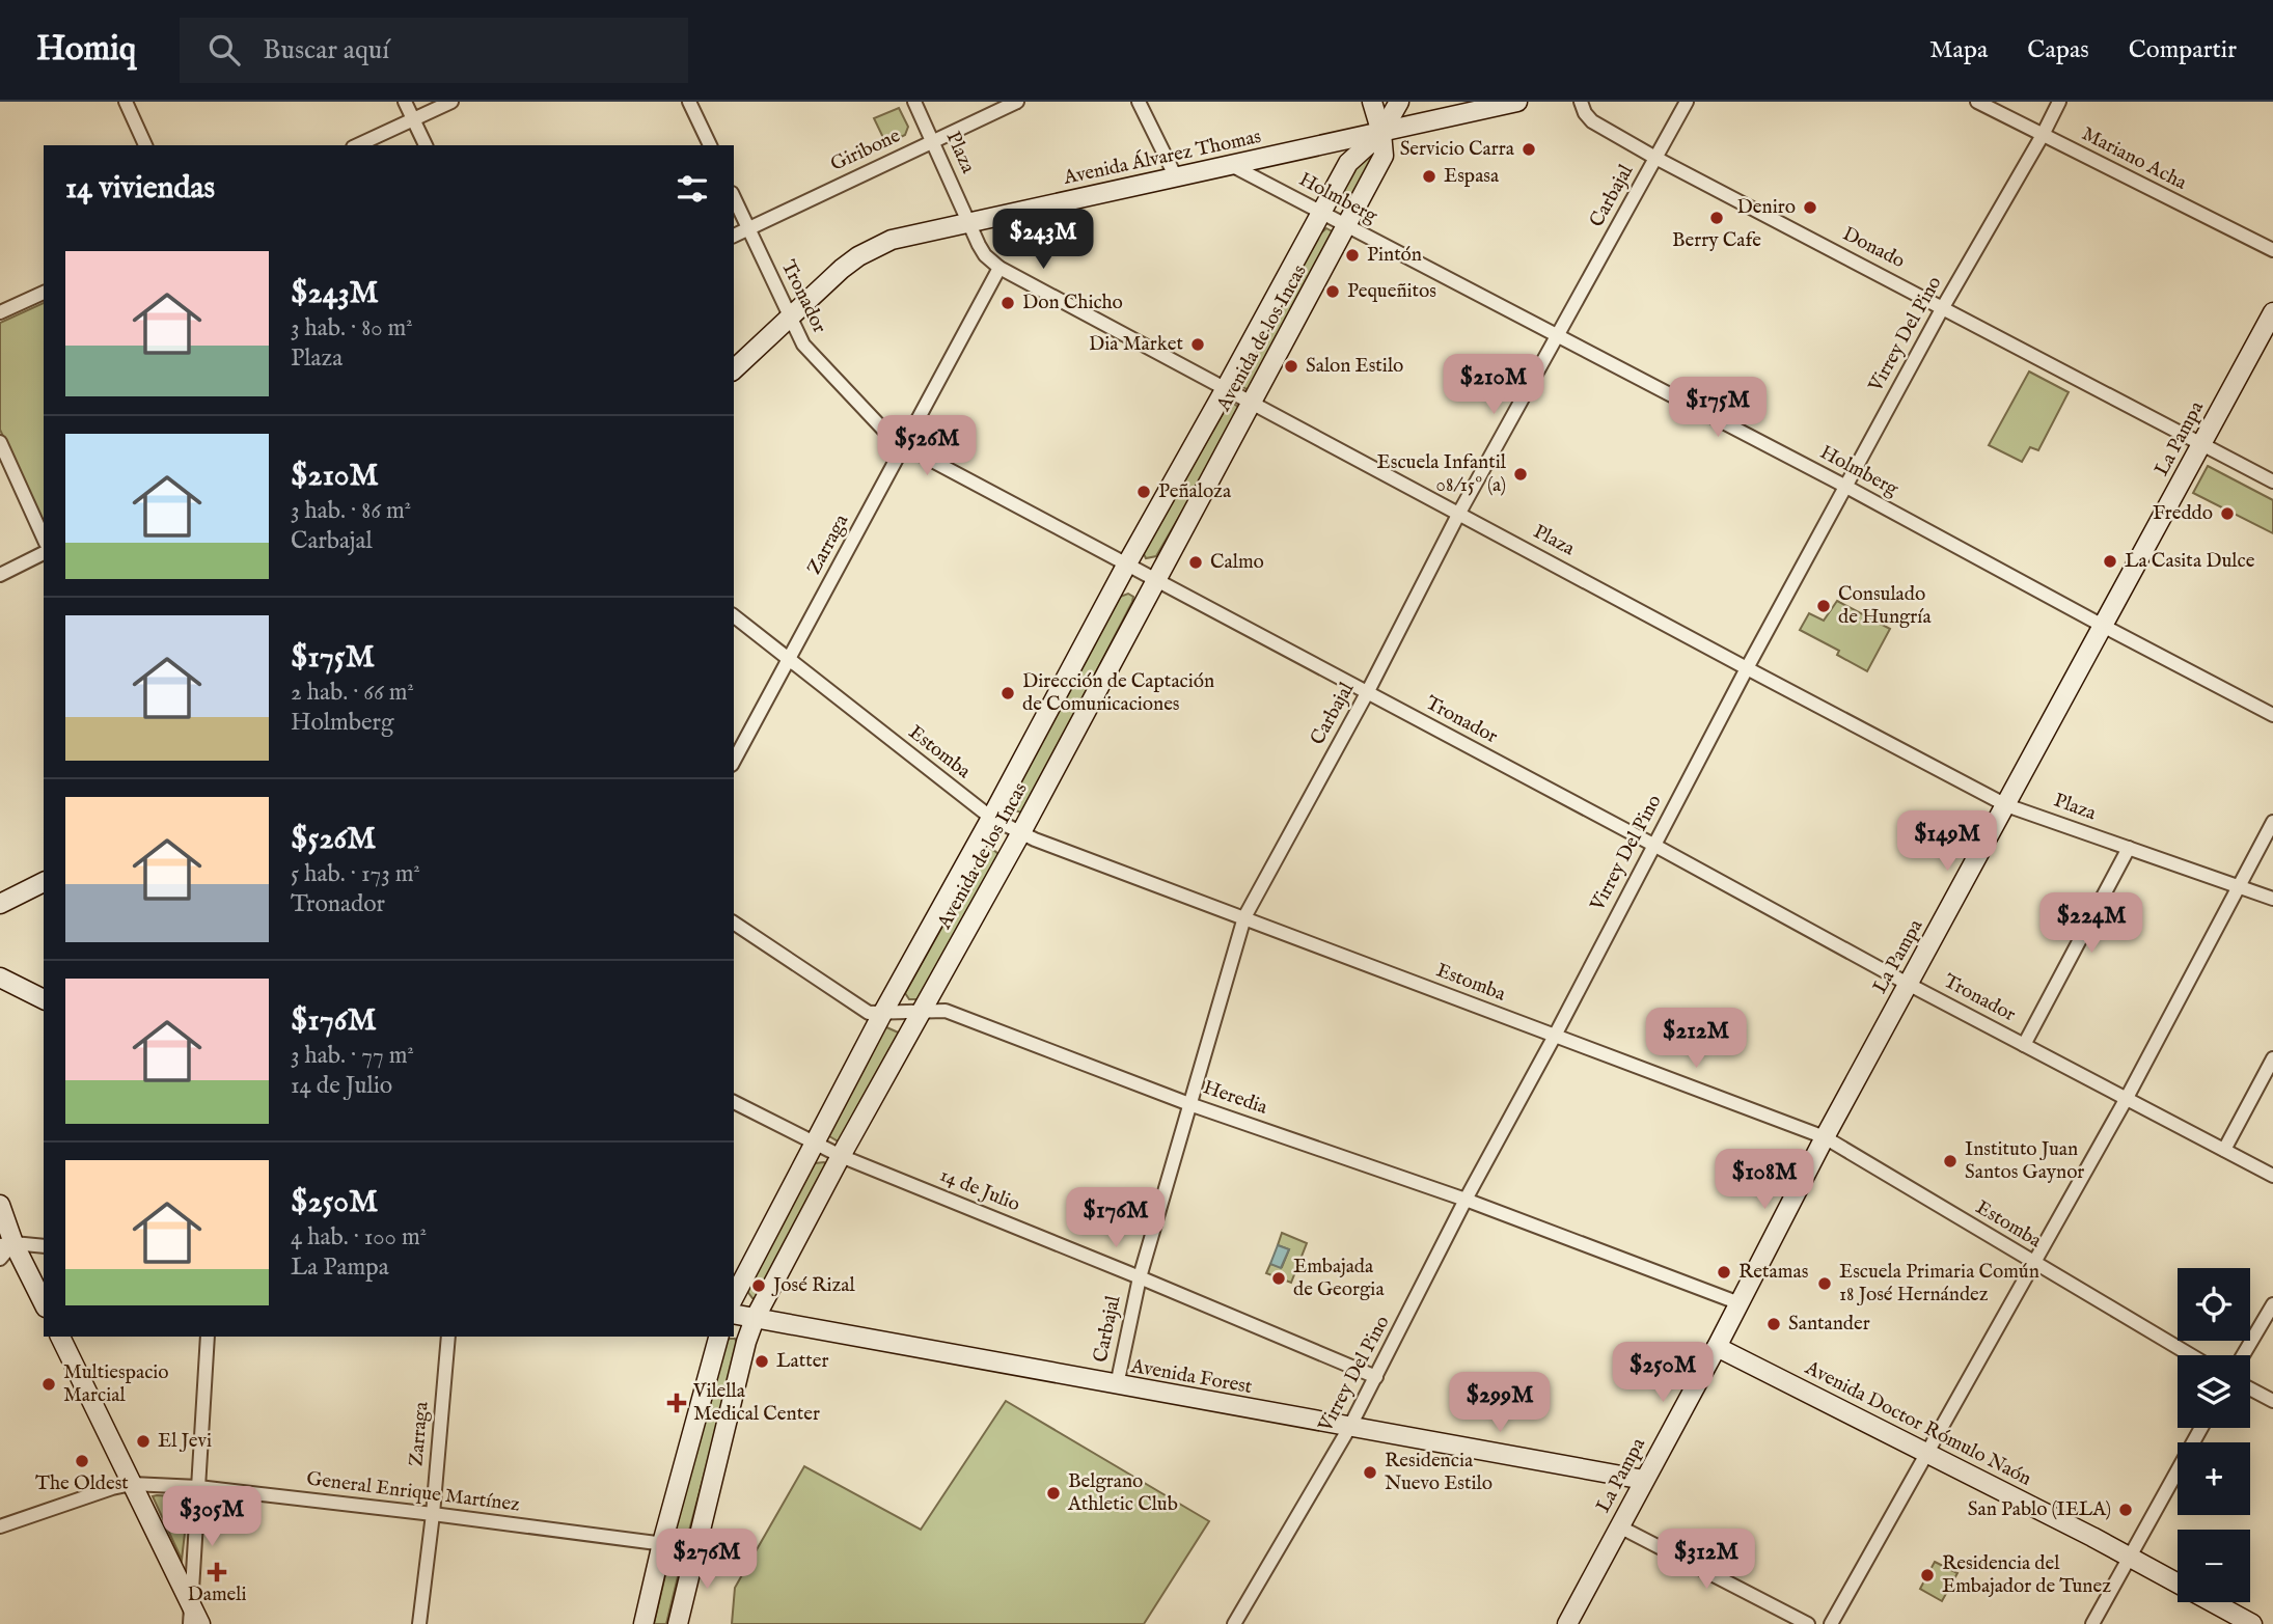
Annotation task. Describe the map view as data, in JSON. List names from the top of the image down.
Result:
{
  "streets": {
    "main road": [
      "Avenida Álvarez Thomas",
      "Avenida de los Incas",
      "La Pampa",
      "Avenida Forest",
      "Avenida Doctor Rómulo Naón"
    ],
    "street": [
      "Giribone",
      "Plaza",
      "Mariano Acha",
      "Carbajal",
      "Holmberg",
      "Donado",
      "Tronador",
      "Virrey Del Pino",
      "Zarraga",
      "Estomba",
      "Heredia",
      "14 de Julio",
      "General Enrique Martínez"
    ]
  },
  "crossings": [
    ["Giribone", "Plaza"],
    ["Giribone", "Tronador"],
    ["Plaza", "Avenida Álvarez Thomas"],
    ["Plaza", "Carbajal"],
    ["Plaza", "Virrey Del Pino"],
    ["Plaza", "Avenida de los Incas"],
    ["Plaza", "La Pampa"],
    ["Plaza", "Zarraga"],
    ["Avenida Álvarez Thomas", "Holmberg"],
    ["Avenida Álvarez Thomas", "Tronador"],
    ["Avenida Álvarez Thomas", "Avenida de los Incas"],
    ["Mariano Acha", "Virrey Del Pino"],
    ["Carbajal", "Holmberg"],
    ["Carbajal", "Donado"],
    ["Carbajal", "Tronador"],
    ["Carbajal", "Estomba"],
    ["Carbajal", "Heredia"],
    ["Carbajal", "14 de Julio"],
    ["Carbajal", "Avenida Forest"],
    ["Holmberg", "Virrey Del Pino"],
    ["Holmberg", "Avenida de los Incas"],
    ["Holmberg", "La Pampa"],
    ["Donado", "Virrey Del Pino"],
    ["Donado", "La Pampa"],
    ["Tronador", "Virrey Del Pino"],
    ["Tronador", "Avenida de los Incas"],
    ["Tronador", "La Pampa"],
    ["Tronador", "Zarraga"],
    ["Virrey Del Pino", "Estomba"],
    ["Virrey Del Pino", "Heredia"],
    ["Virrey Del Pino", "14 de Julio"],
    ["Virrey Del Pino", "Avenida Forest"],
    ["Avenida de los Incas", "Estomba"],
    ["Avenida de los Incas", "Heredia"],
    ["Avenida de los Incas", "14 de Julio"],
    ["Avenida de los Incas", "Avenida Forest"],
    ["Avenida de los Incas", "General Enrique Martínez"],
    ["La Pampa", "Estomba"],
    ["La Pampa", "Heredia"],
    ["La Pampa", "Avenida Forest"],
    ["La Pampa", "Avenida Doctor Rómulo Naón"],
    ["Zarraga", "Estomba"],
    ["Zarraga", "General Enrique Martínez"]
  ],
  "places": {
    "other": [
      "Servicio Carra",
      "Espasa",
      "Deniro",
      "Berry Cafe",
      "Pintón",
      "Pequeñitos",
      "Don Chicho",
      "Dia Market",
      "Salon Estilo",
      "Escuela Infantil 08/15º (a)",
      "Peñaloza",
      "Freddo",
      "La Casita Dulce",
      "Calmo",
      "Consulado de Hungría",
      "Dirección de Captación de Comunicaciones",
      "Instituto Juan Santos Gaynor",
      "Retamas",
      "Embajada de Georgia",
      "Escuela Primaria Común 18 José Hernández",
      "José Rizal",
      "Santander",
      "Latter",
      "Multiespacio Marcial",
      "El Jevi",
      "The Oldest",
      "Residencia Nuevo Estilo",
      "Belgrano Athletic Club",
      "San Pablo (IELA)",
      "Residencia del Embajador de Tunez"
    ],
    "health": ["Vilella Medical Center", "Dameli"]
  },
  "page": {
    "header": "Homiq",
    "search": "Buscar aquí",
    "nav": ["Mapa", "Capas", "Compartir"],
    "heading": "14 viviendas",
    "price": [
      "$243M",
      "$210M",
      "$175M",
      "$526M",
      "$149M",
      "$224M",
      "$212M",
      "$108M",
      "$176M",
      "$250M",
      "$299M",
      "$305M",
      "$276M",
      "$312M"
    ],
    "list": [
      {
        "name": "$243M",
        "note": "3 hab. · 80 m² · Plaza"
      },
      {
        "name": "$210M",
        "note": "3 hab. · 86 m² · Carbajal"
      },
      {
        "name": "$175M",
        "note": "2 hab. · 66 m² · Holmberg"
      },
      {
        "name": "$526M",
        "note": "5 hab. · 173 m² · Tronador"
      },
      {
        "name": "$176M",
        "note": "3 hab. · 77 m² · 14 de Julio"
      },
      {
        "name": "$250M",
        "note": "4 hab. · 100 m² · La Pampa"
      }
    ],
    "map_buttons": ["+", "−"]
  }
}
